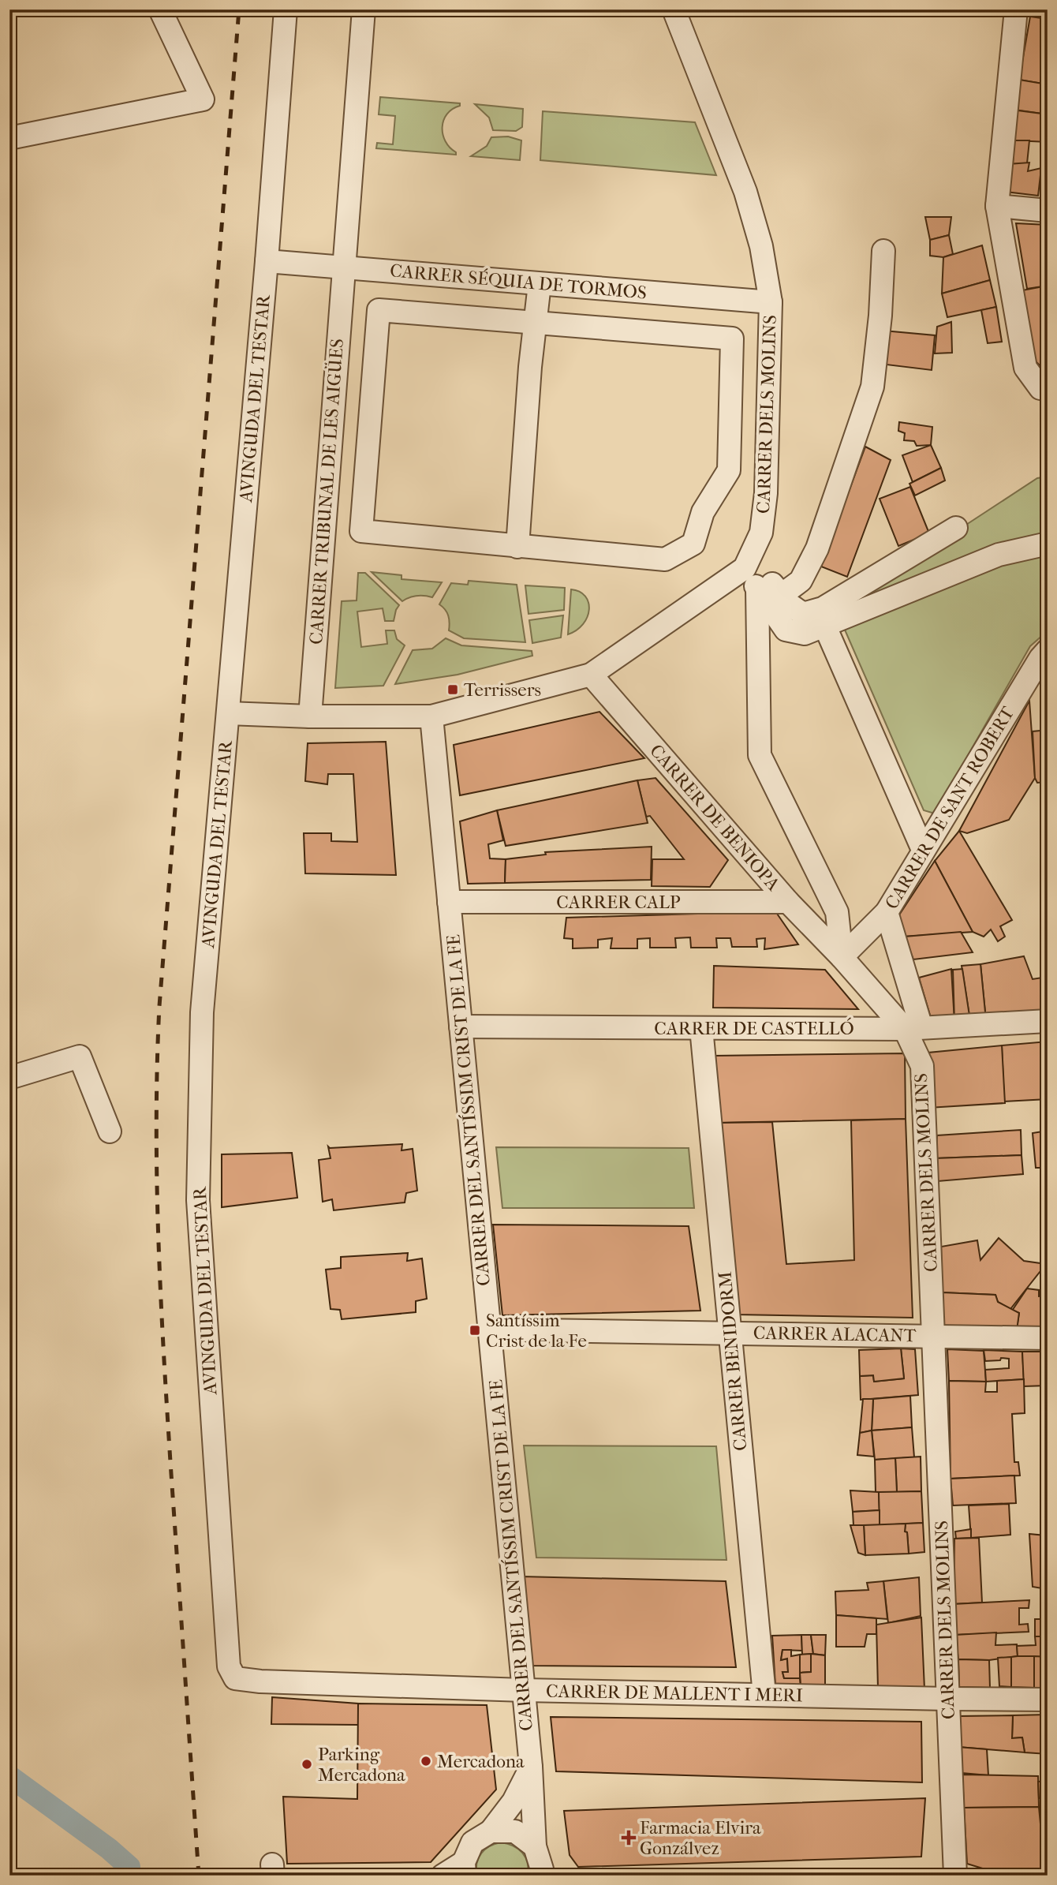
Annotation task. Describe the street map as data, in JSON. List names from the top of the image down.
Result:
{
  "streets": {
    "street": [
      "CARRER SÉQUIA DE TORMOS",
      "AVINGUDA DEL TESTAR",
      "CARRER DELS MOLINS",
      "CARRER TRIBUNAL DE LES AIGÜES",
      "CARRER DE SANT ROBERT",
      "CARRER DE BENIOPA",
      "CARRER CALP",
      "CARRER DE CASTELLÓ",
      "CARRER DEL SANTÍSSIM CRIST DE LA FE",
      "CARRER ALACANT",
      "CARRER BENIDORM",
      "CARRER DE MALLENT I MERI"
    ]
  },
  "crossings": [
    ["CARRER SÉQUIA DE TORMOS", "AVINGUDA DEL TESTAR"],
    ["CARRER SÉQUIA DE TORMOS", "CARRER DELS MOLINS"],
    ["CARRER SÉQUIA DE TORMOS", "CARRER TRIBUNAL DE LES AIGÜES"],
    ["AVINGUDA DEL TESTAR", "CARRER DE MALLENT I MERI"],
    ["CARRER DELS MOLINS", "CARRER DE SANT ROBERT"],
    ["CARRER DELS MOLINS", "CARRER DE BENIOPA"],
    ["CARRER DELS MOLINS", "CARRER DE CASTELLÓ"],
    ["CARRER DELS MOLINS", "CARRER ALACANT"],
    ["CARRER DELS MOLINS", "CARRER DE MALLENT I MERI"],
    ["CARRER DE SANT ROBERT", "CARRER DE BENIOPA"],
    ["CARRER DE BENIOPA", "CARRER CALP"],
    ["CARRER CALP", "CARRER DEL SANTÍSSIM CRIST DE LA FE"],
    ["CARRER DE CASTELLÓ", "CARRER DEL SANTÍSSIM CRIST DE LA FE"],
    ["CARRER DE CASTELLÓ", "CARRER BENIDORM"],
    ["CARRER DEL SANTÍSSIM CRIST DE LA FE", "CARRER ALACANT"],
    ["CARRER DEL SANTÍSSIM CRIST DE LA FE", "CARRER DE MALLENT I MERI"],
    ["CARRER ALACANT", "CARRER BENIDORM"],
    ["CARRER BENIDORM", "CARRER DE MALLENT I MERI"]
  ],
  "places": {
    "transit": ["Terrissers", "Santíssim Crist de la Fe"],
    "other": ["Mercadona", "Parking Mercadona"],
    "health": ["Farmacia Elvira Gonzálvez"]
  }
}
